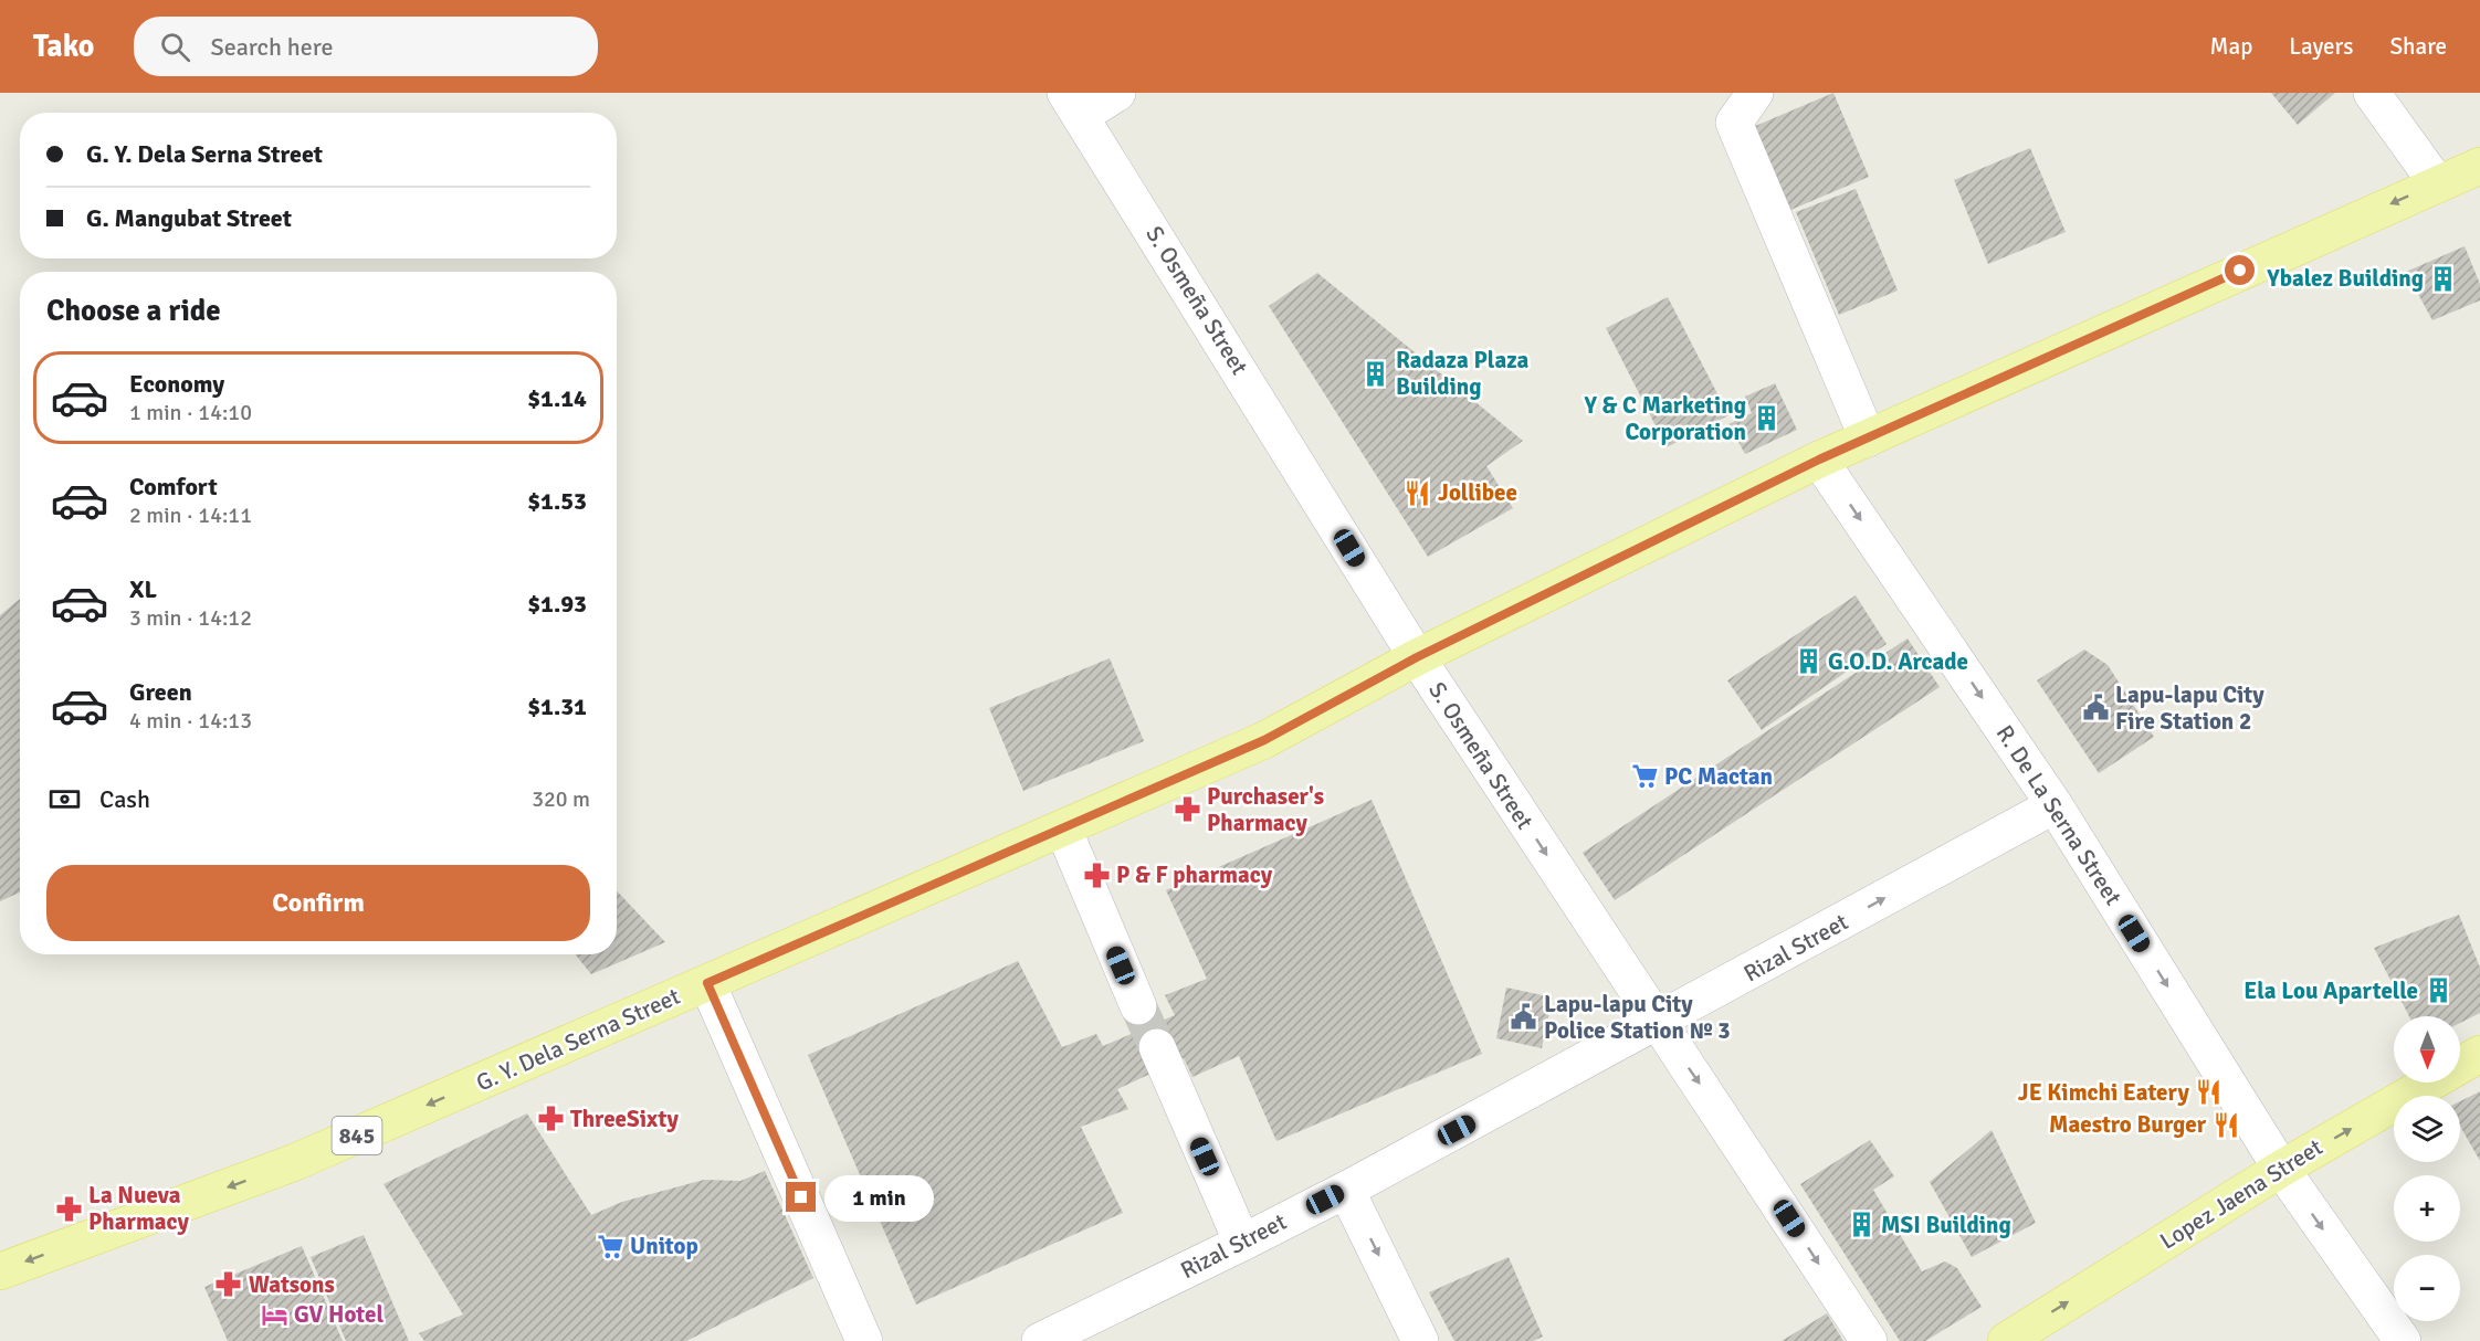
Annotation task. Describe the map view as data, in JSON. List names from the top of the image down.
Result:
{
  "streets": {
    "main road": ["G. Y. Dela Serna Street", "845", "Lopez Jaena Street"],
    "street": ["S. Osmeña Street", "R. De La Serna Street", "Rizal Street"]
  },
  "crossings": [
    ["S. Osmeña Street", "Rizal Street"],
    ["S. Osmeña Street", "G. Y. Dela Serna Street"],
    ["R. De La Serna Street", "Rizal Street"],
    ["R. De La Serna Street", "G. Y. Dela Serna Street"],
    ["R. De La Serna Street", "Lopez Jaena Street"]
  ],
  "one_way": [
    "S. Osmeña Street",
    "R. De La Serna Street",
    "Rizal Street",
    "G. Y. Dela Serna Street",
    "Lopez Jaena Street"
  ],
  "places": {
    "building": [
      "Ybalez Building",
      "Radaza Plaza Building",
      "Y & C Marketing Corporation",
      "G.O.D. Arcade",
      "Ela Lou Apartelle",
      "MSI Building"
    ],
    "restaurant": ["Jollibee", "JE Kimchi Eatery", "Maestro Burger"],
    "public building": ["Lapu-lapu City Fire Station 2", "Lapu-lapu City Police Station № 3"],
    "supermarket": ["PC Mactan", "Unitop"],
    "pharmacy": [
      "Purchaser's Pharmacy",
      "P & F pharmacy",
      "ThreeSixty",
      "La Nueva Pharmacy",
      "Watsons"
    ],
    "hotel": ["GV Hotel"]
  },
  "north": "bottom",
  "page": {
    "header": "Tako",
    "search": "Search here",
    "nav": ["Map", "Layers", "Share"],
    "banner": ["G. Y. Dela Serna Street", "G. Mangubat Street"],
    "heading": "Choose a ride",
    "list": [
      {
        "name": "Economy",
        "note": "1 min · 14:10",
        "value": "$1.14"
      },
      {
        "name": "Comfort",
        "note": "2 min · 14:11",
        "value": "$1.53"
      },
      {
        "name": "XL",
        "note": "3 min · 14:12",
        "value": "$1.93"
      },
      {
        "name": "Green",
        "note": "4 min · 14:13",
        "value": "$1.31"
      }
    ],
    "pay": ["Cash", "320 m"],
    "buttons": "Confirm",
    "map_buttons": ["+", "−"],
    "bubble": "1 min"
  }
}
